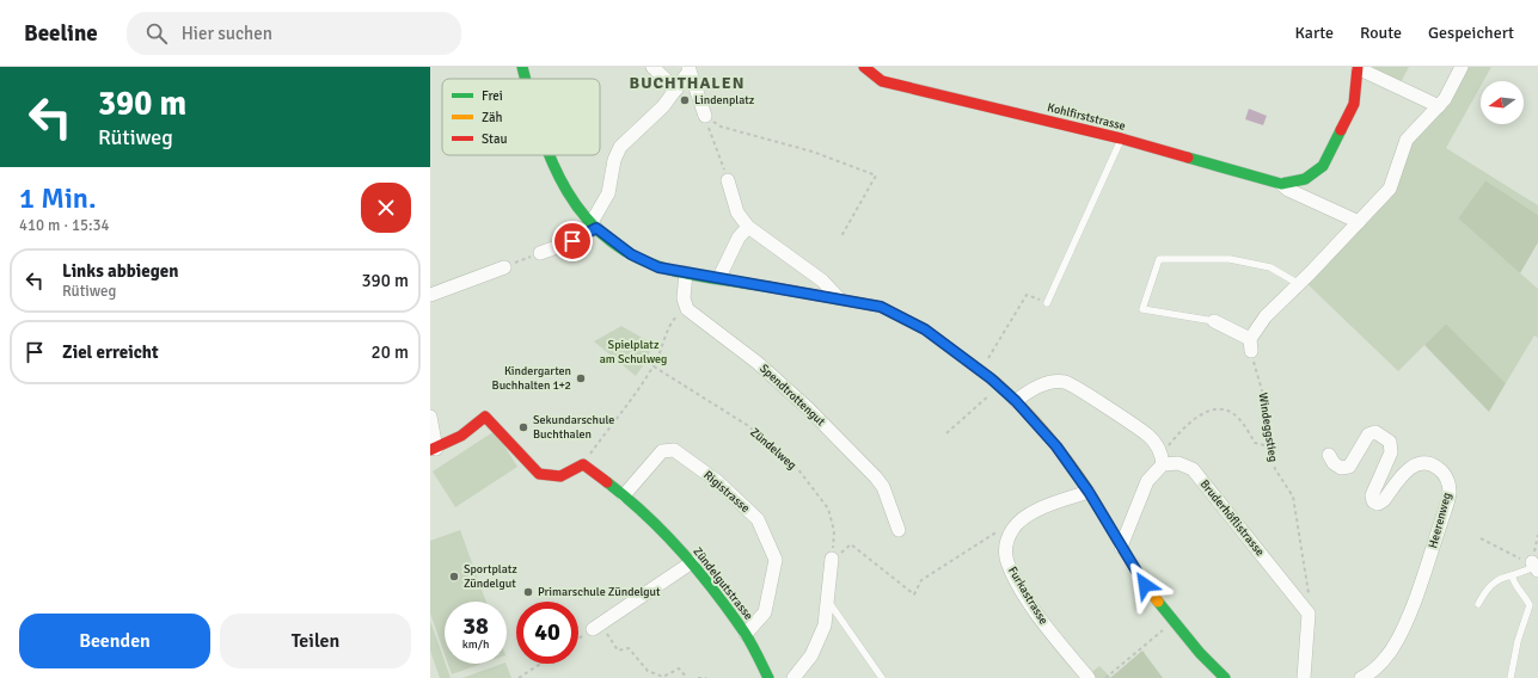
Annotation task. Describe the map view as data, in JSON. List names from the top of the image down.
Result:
{
  "streets": {
    "street": [
      "Kohlfirststrasse",
      "Spendtrottengut",
      "Rigistrasse",
      "Bruderhöflistrasse",
      "Heerenweg",
      "Zündelgutstrasse",
      "Furkastrasse"
    ],
    "path": ["Windeggstieg", "Zündelweg"]
  },
  "crossings": [
    ["Windeggstieg", "Bruderhöflistrasse"],
    ["Rigistrasse", "Zündelgutstrasse"]
  ],
  "districts": ["BUCHTHALEN"],
  "parks": ["Spielplatz am Schulweg"],
  "places": [
    "Lindenplatz",
    "Kindergarten Buchhalten 1+2",
    "Sekundarschule Buchthalen",
    "Sportplatz Zündelgut",
    "Primarschule Zündelgut"
  ],
  "legend": ["Frei", "Zäh", "Stau"],
  "north": "left",
  "page": {
    "header": "Beeline",
    "search": "Hier suchen",
    "nav": ["Karte", "Route", "Gespeichert"],
    "turn": ["390 m", "Rütiweg"],
    "heading": ["1 Min.", "410 m · 15:34"],
    "list": [
      {
        "name": "Links abbiegen",
        "note": "Rütiweg",
        "value": "390 m"
      },
      {
        "name": "Ziel erreicht",
        "value": "20 m"
      }
    ],
    "speed": "38 km/h",
    "limit": "40",
    "buttons": ["Beenden", "Teilen"]
  }
}
